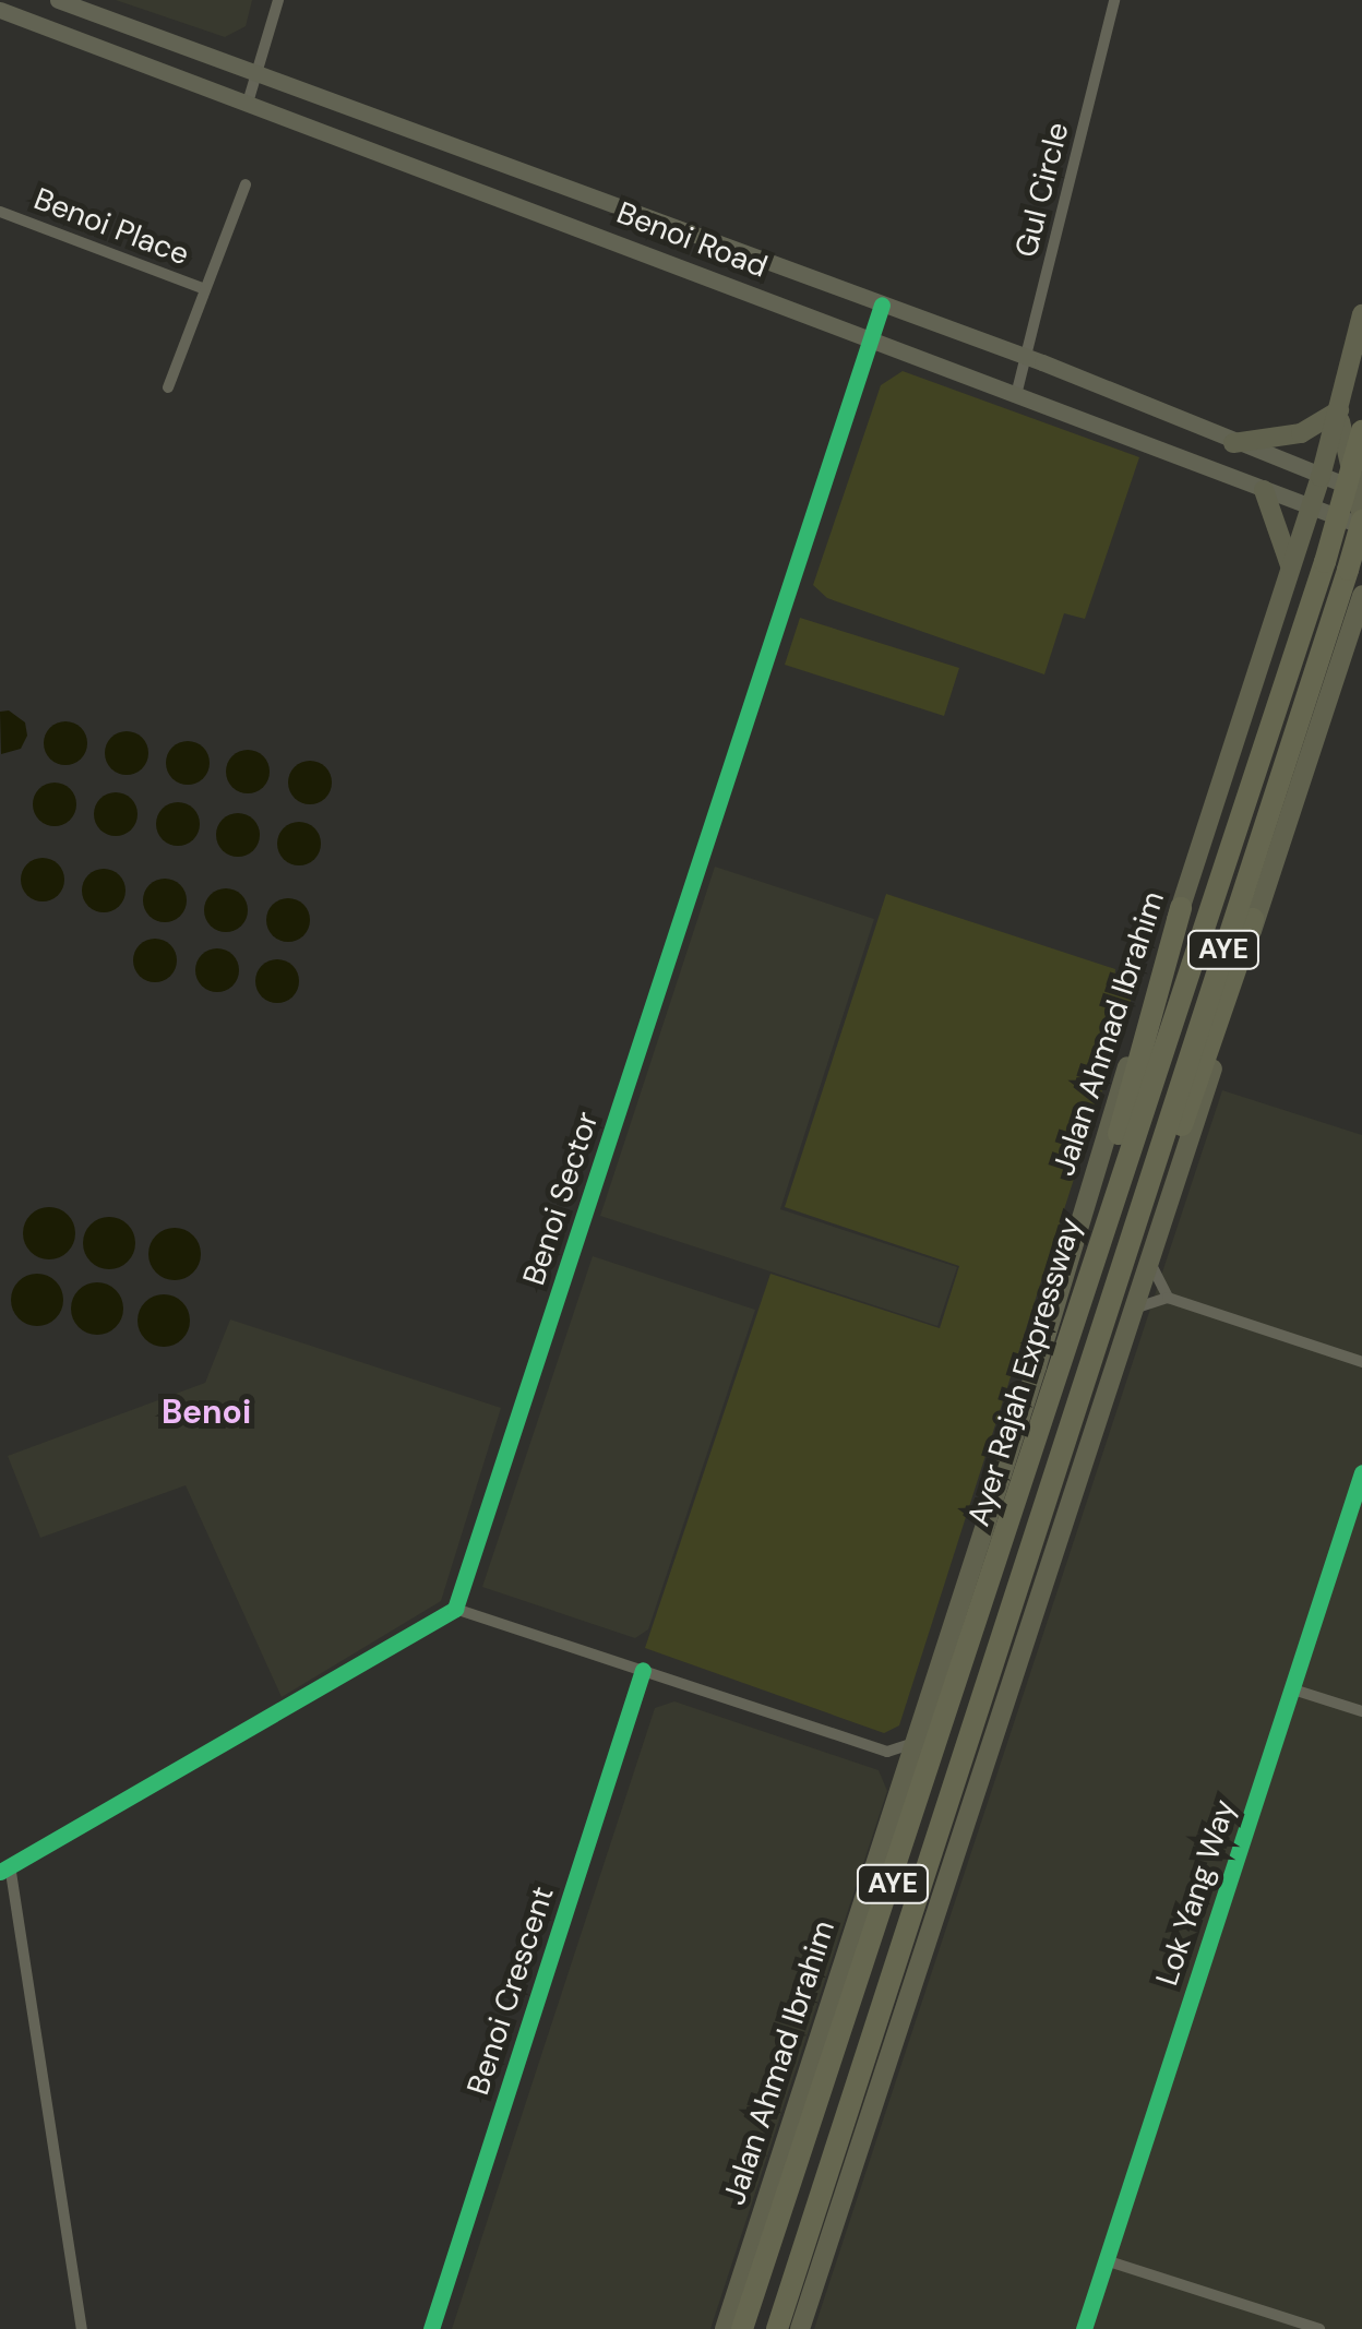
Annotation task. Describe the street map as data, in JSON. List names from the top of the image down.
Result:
{
  "streets": {
    "highway": ["AYE", "Ayer Rajah Expressway"],
    "main road": ["Benoi Road", "Jalan Ahmad Ibrahim"],
    "street": [
      "Gul Circle",
      "Benoi Place",
      "Benoi Sector",
      "Lok Yang Way",
      "Benoi Crescent"
    ]
  },
  "crossings": [
    ["Gul Circle", "Benoi Road"],
    ["Benoi Road", "Jalan Ahmad Ibrahim"],
    ["Benoi Road", "Benoi Sector"],
    ["Benoi Road", "Ayer Rajah Expressway"],
    ["Jalan Ahmad Ibrahim", "Ayer Rajah Expressway"]
  ],
  "districts": ["Benoi"]
}
